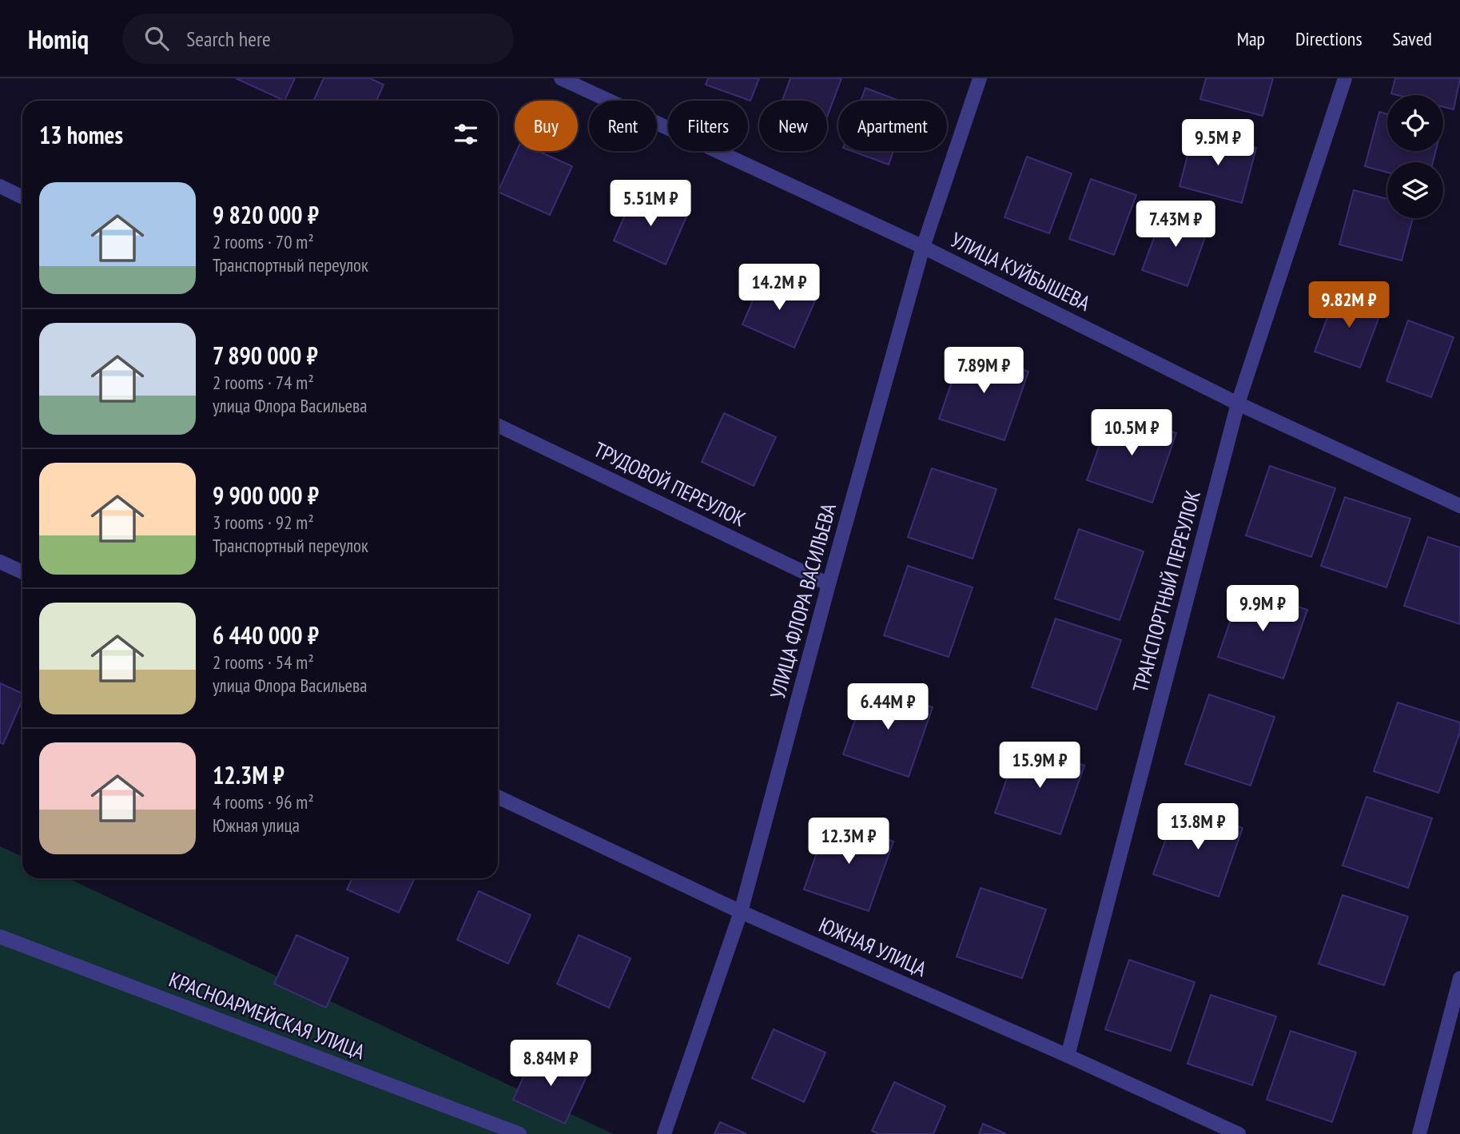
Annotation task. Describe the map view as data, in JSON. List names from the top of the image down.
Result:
{
  "streets": {
    "street": [
      "УЛИЦА КУЙБЫШЕВА",
      "ТРУДОВОЙ ПЕРЕУЛОК",
      "ТРАНСПОРТНЫЙ ПЕРЕУЛОК",
      "УЛИЦА ФЛОРА ВАСИЛЬЕВА",
      "ЮЖНАЯ УЛИЦА",
      "КРАСНОАРМЕЙСКАЯ УЛИЦА"
    ]
  },
  "crossings": [
    ["УЛИЦА КУЙБЫШЕВА", "ТРАНСПОРТНЫЙ ПЕРЕУЛОК"],
    ["УЛИЦА КУЙБЫШЕВА", "УЛИЦА ФЛОРА ВАСИЛЬЕВА"],
    ["ТРУДОВОЙ ПЕРЕУЛОК", "УЛИЦА ФЛОРА ВАСИЛЬЕВА"],
    ["ТРАНСПОРТНЫЙ ПЕРЕУЛОК", "ЮЖНАЯ УЛИЦА"],
    ["УЛИЦА ФЛОРА ВАСИЛЬЕВА", "ЮЖНАЯ УЛИЦА"]
  ],
  "page": {
    "header": "Homiq",
    "search": "Search here",
    "nav": ["Map", "Directions", "Saved"],
    "chip": [
      "Buy",
      "Rent",
      "Filters",
      "New",
      "Apartment"
    ],
    "heading": "13 homes",
    "price": [
      "9.5M ₽",
      "5.51M ₽",
      "7.43M ₽",
      "14.2M ₽",
      "9.82M ₽",
      "7.89M ₽",
      "10.5M ₽",
      "9.9M ₽",
      "6.44M ₽",
      "15.9M ₽",
      "13.8M ₽",
      "12.3M ₽",
      "8.84M ₽"
    ],
    "list": [
      {
        "name": "9 820 000 ₽",
        "note": "2 rooms · 70 m² · Транспортный переулок"
      },
      {
        "name": "7 890 000 ₽",
        "note": "2 rooms · 74 m² · улица Флора Васильева"
      },
      {
        "name": "9 900 000 ₽",
        "note": "3 rooms · 92 m² · Транспортный переулок"
      },
      {
        "name": "6 440 000 ₽",
        "note": "2 rooms · 54 m² · улица Флора Васильева"
      },
      {
        "name": "12.3M ₽",
        "note": "4 rooms · 96 m² · Южная улица"
      }
    ]
  }
}
